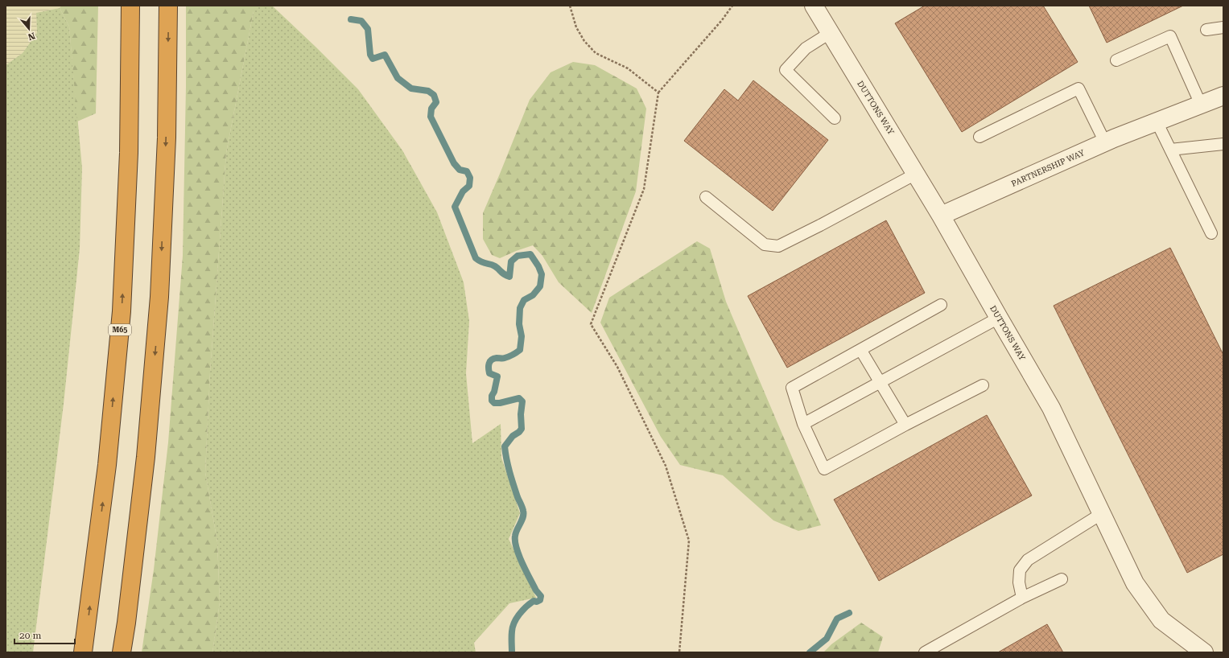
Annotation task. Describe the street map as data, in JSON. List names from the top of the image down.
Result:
{
  "streets": {
    "highway": ["M65"],
    "street": ["DUTTONS WAY", "PARTNERSHIP WAY"]
  },
  "crossings": [
    ["DUTTONS WAY", "PARTNERSHIP WAY"]
  ],
  "scale_bar": "20 m",
  "north": "bottom"
}
